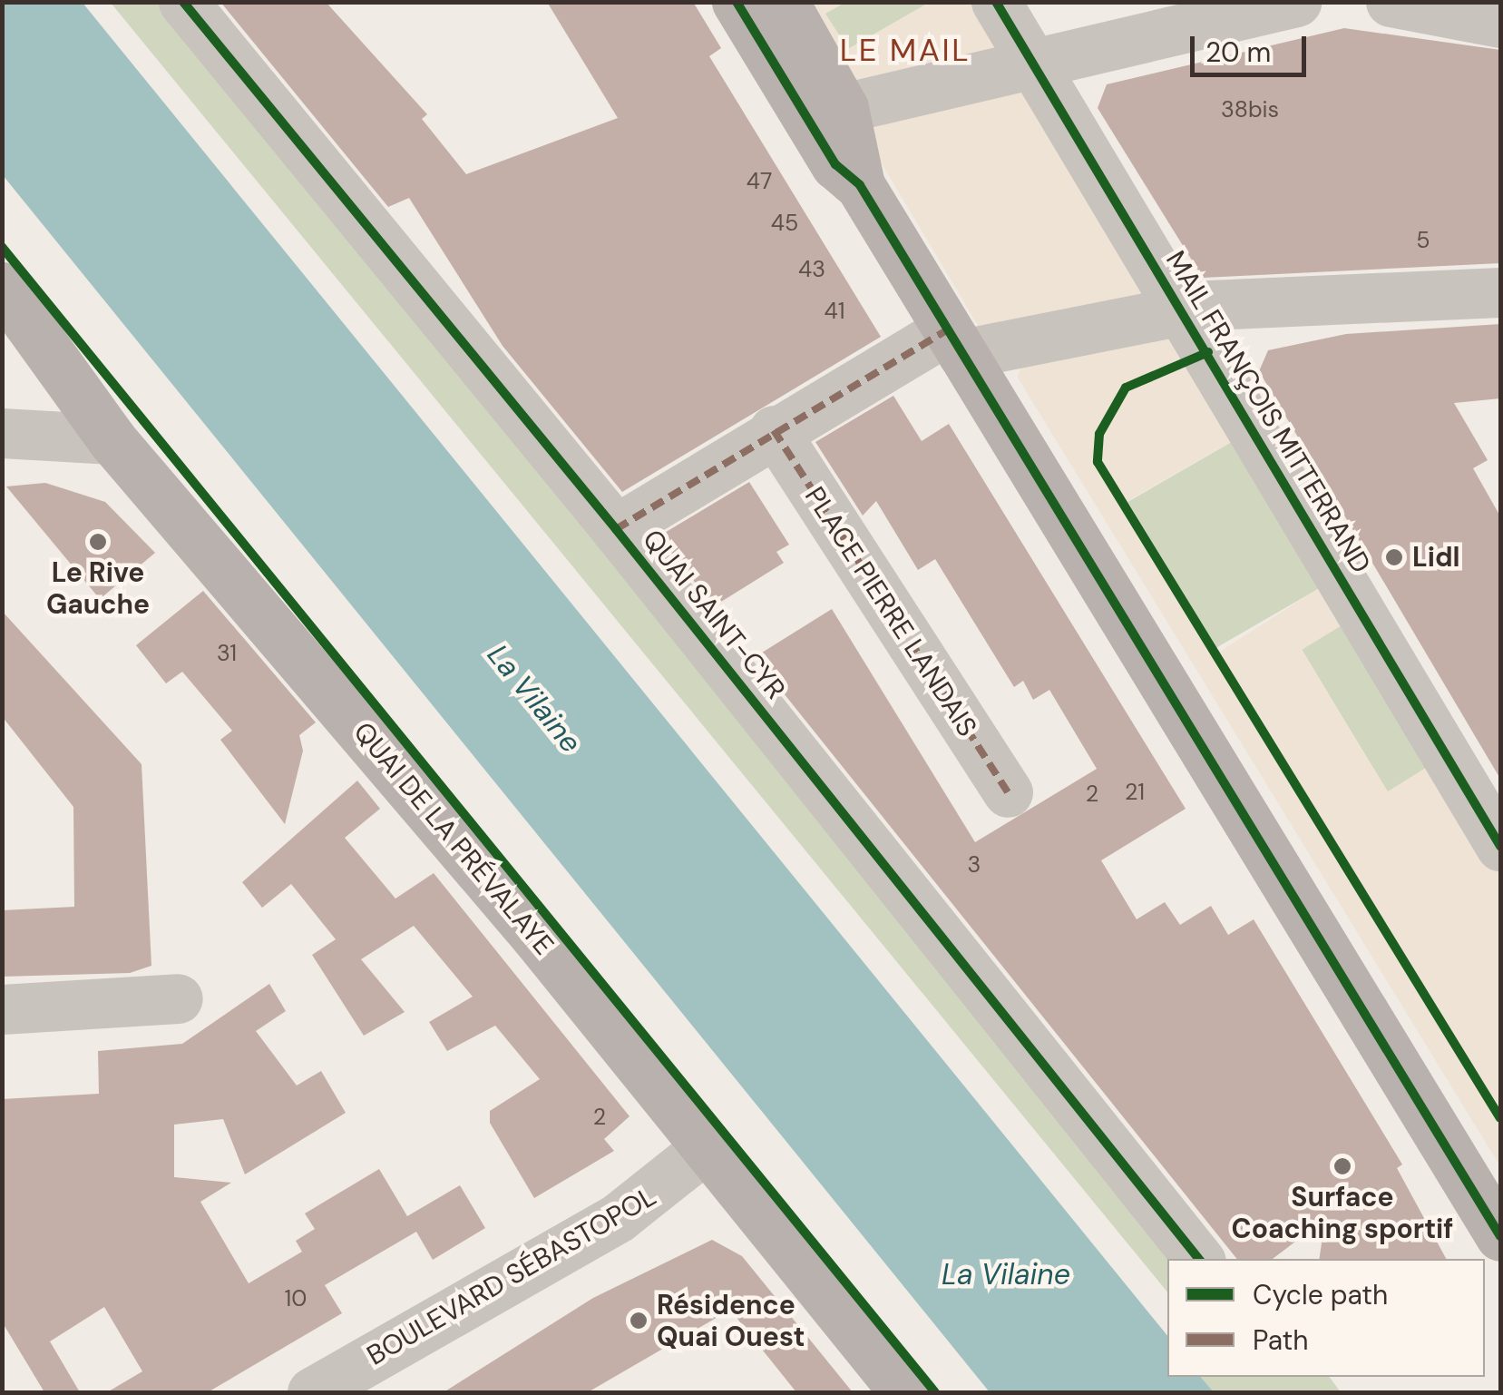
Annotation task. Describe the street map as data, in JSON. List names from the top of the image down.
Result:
{
  "streets": {
    "main road": ["QUAI DE LA PRÉVALAYE"],
    "street": [
      "MAIL FRANÇOIS MITTERRAND",
      "PLACE PIERRE LANDAIS",
      "QUAI SAINT-CYR",
      "BOULEVARD SÉBASTOPOL"
    ]
  },
  "crossings": [
    ["QUAI DE LA PRÉVALAYE", "BOULEVARD SÉBASTOPOL"]
  ],
  "districts": ["LE MAIL"],
  "water": ["La Vilaine"],
  "places": [
    "Le Rive Gauche",
    "Lidl",
    "Surface Coaching sportif",
    "Résidence Quai Ouest"
  ],
  "house_numbers": [
    "38bis",
    "47",
    "45",
    "5",
    "43",
    "41",
    "31",
    "21",
    "2",
    "3",
    "2",
    "10"
  ],
  "legend": ["Cycle path", "Path"],
  "scale_bar": "20 m"
}
